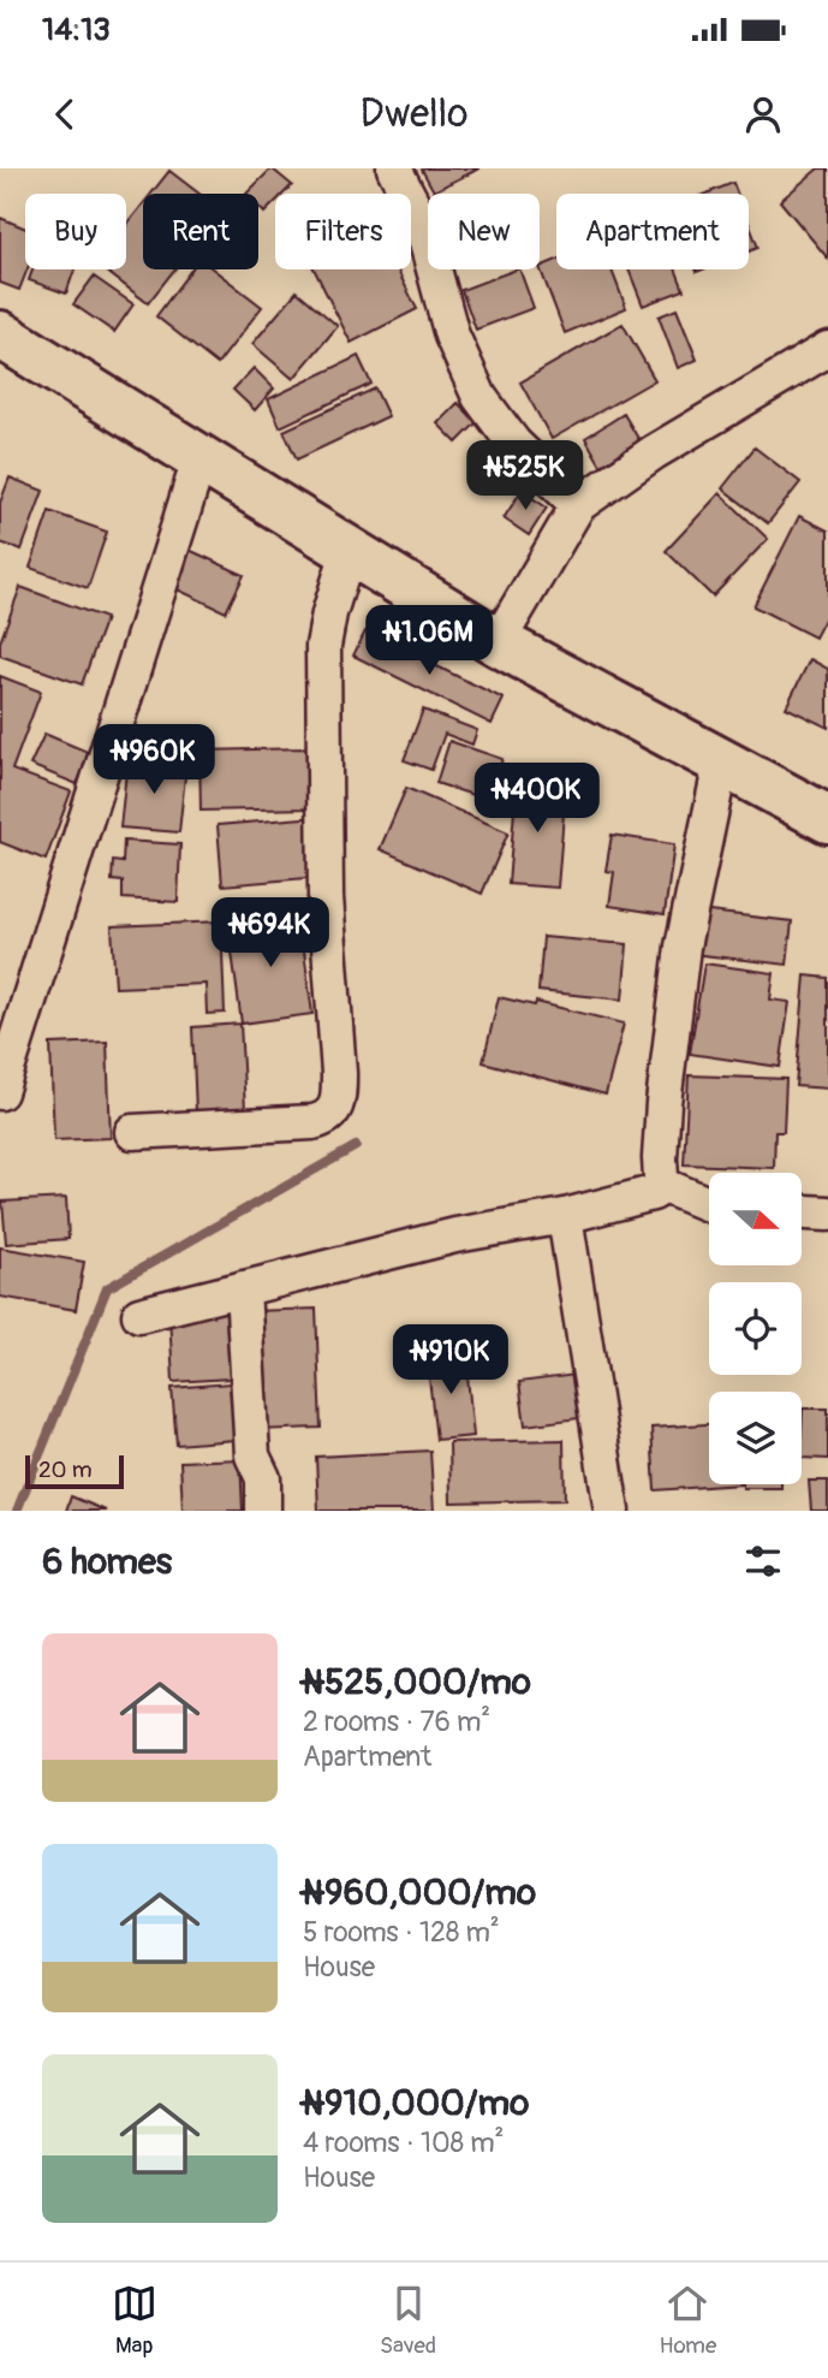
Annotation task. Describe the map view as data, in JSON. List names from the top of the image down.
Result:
{
  "scale_bar": "20 m",
  "north": "right",
  "page": {
    "status": "14:13",
    "header": "Dwello",
    "chip": [
      "Buy",
      "Rent",
      "Filters",
      "New",
      "Apartment"
    ],
    "price": [
      "₦525K",
      "₦1.06M",
      "₦960K",
      "₦400K",
      "₦694K",
      "₦910K"
    ],
    "scale": "20 m",
    "heading": "6 homes",
    "list": [
      {
        "name": "₦525,000/mo",
        "note": "2 rooms · 76 m² · Apartment"
      },
      {
        "name": "₦960,000/mo",
        "note": "5 rooms · 128 m² · House"
      },
      {
        "name": "₦910,000/mo",
        "note": "4 rooms · 108 m² · House"
      }
    ],
    "tabs": ["Map", "Saved", "Home"]
  }
}
